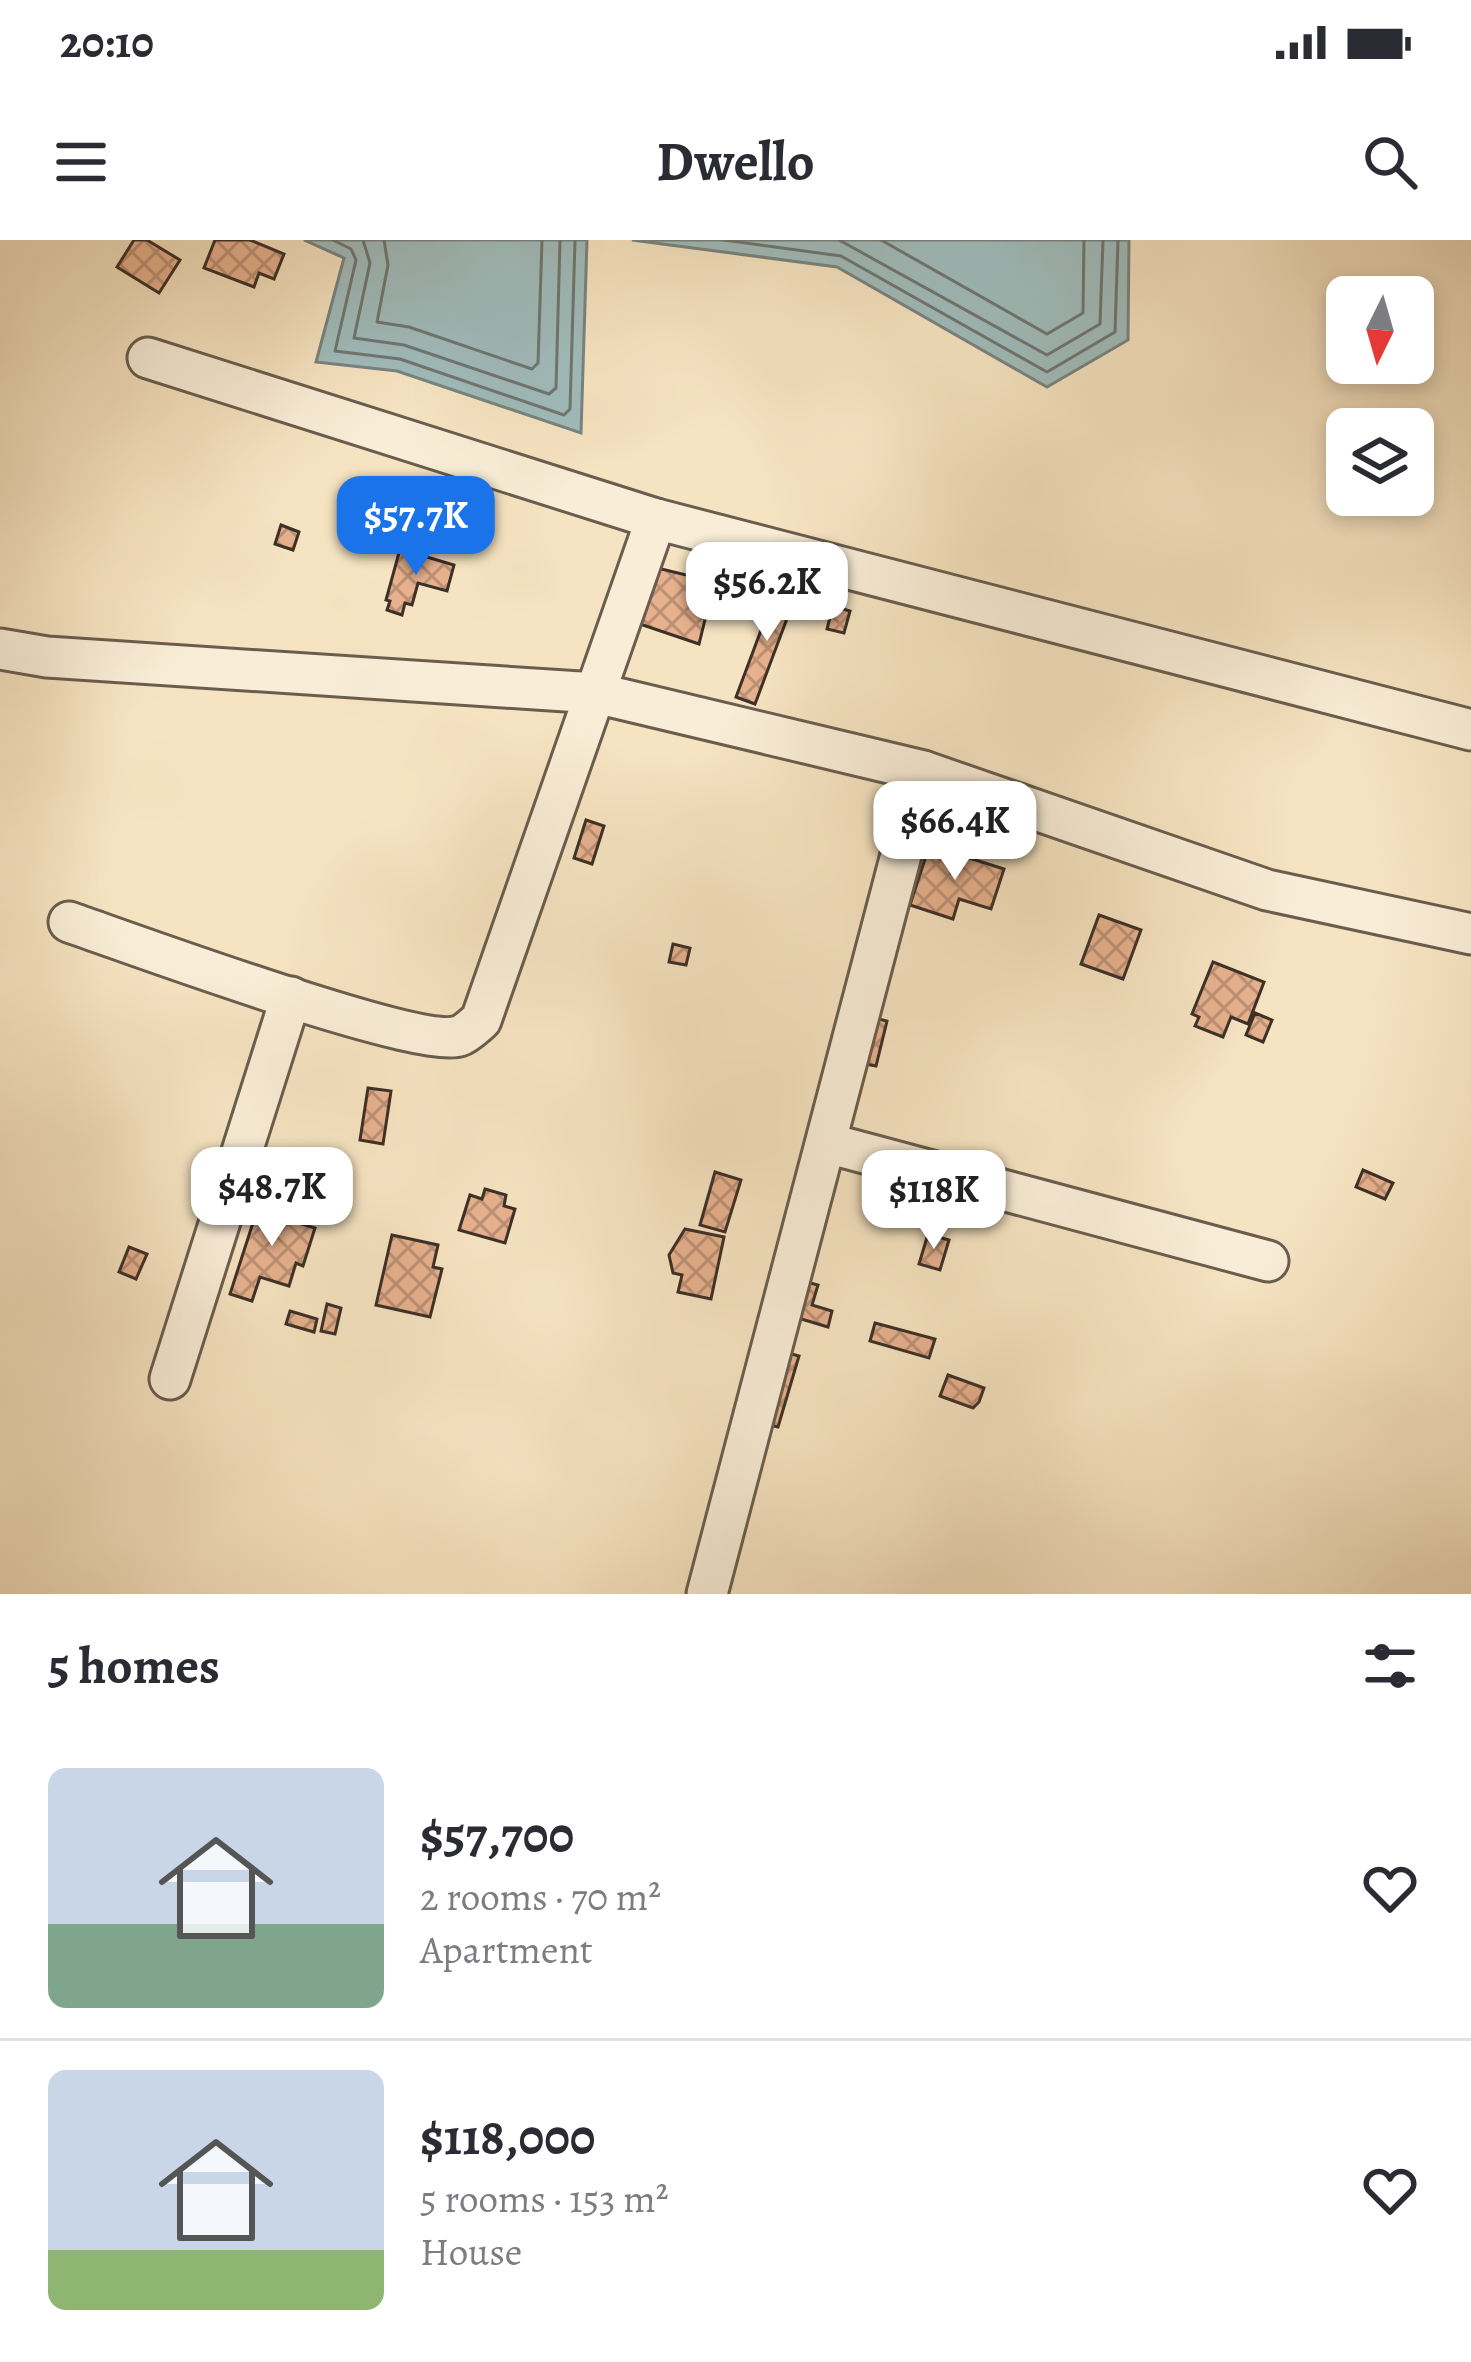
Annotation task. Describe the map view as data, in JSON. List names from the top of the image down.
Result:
{
  "north": "bottom",
  "page": {
    "status": "20:10",
    "header": "Dwello",
    "price": [
      "$57.7K",
      "$56.2K",
      "$66.4K",
      "$48.7K",
      "$118K"
    ],
    "heading": "5 homes",
    "list": [
      {
        "name": "$57,700",
        "note": "2 rooms · 70 m² · Apartment"
      },
      {
        "name": "$118,000",
        "note": "5 rooms · 153 m² · House"
      }
    ]
  }
}
